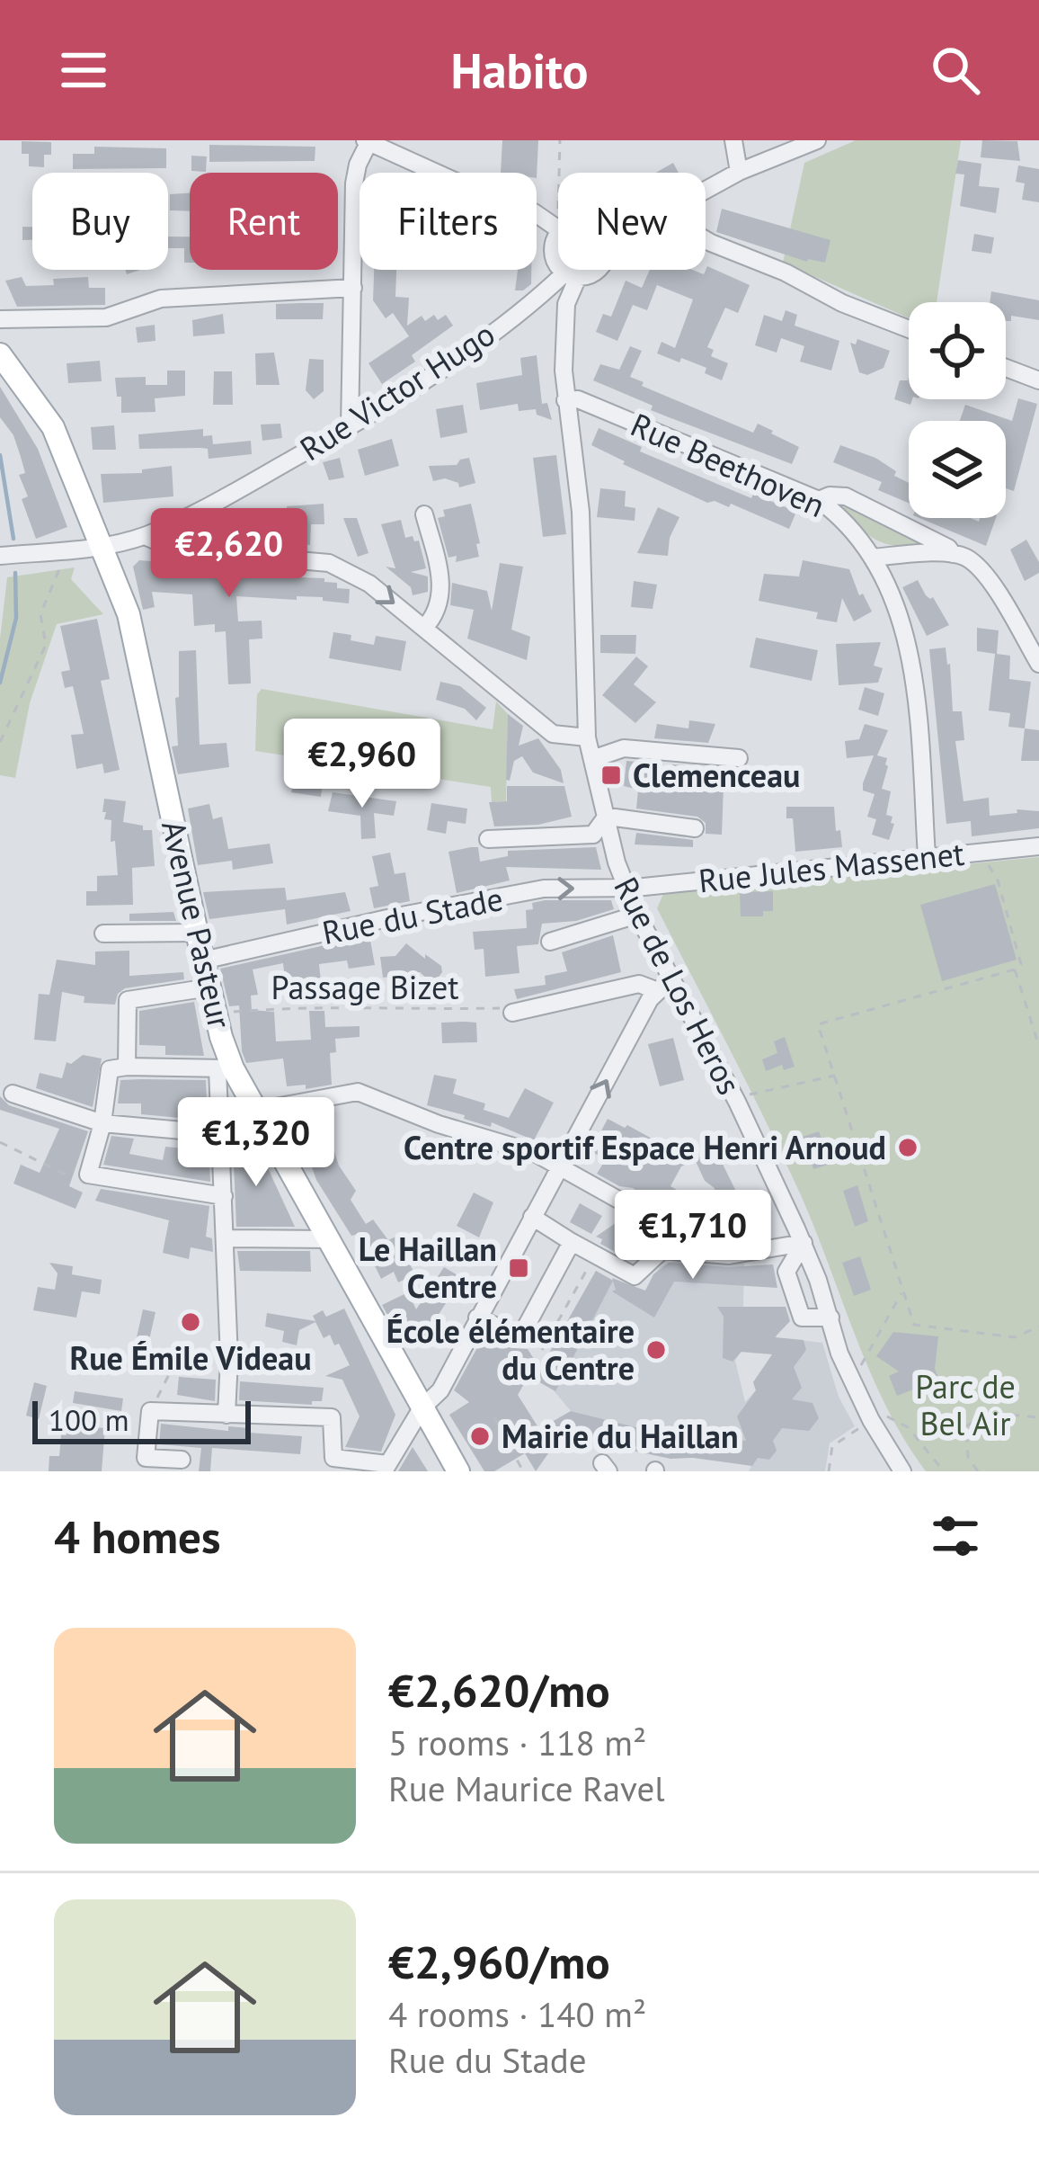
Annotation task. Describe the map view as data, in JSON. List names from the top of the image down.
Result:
{
  "streets": {
    "main road": ["Avenue Pasteur"],
    "street": [
      "Rue Victor Hugo",
      "Rue Beethoven",
      "Rue Jules Massenet",
      "Rue du Stade",
      "Rue de Los Heros"
    ],
    "path": ["Passage Bizet"]
  },
  "crossings": [
    ["Rue Victor Hugo", "Avenue Pasteur"],
    ["Rue Victor Hugo", "Rue de Los Heros"],
    ["Rue Beethoven", "Rue Jules Massenet"],
    ["Rue Beethoven", "Rue de Los Heros"],
    ["Rue Jules Massenet", "Rue du Stade"],
    ["Rue Jules Massenet", "Rue de Los Heros"],
    ["Rue du Stade", "Avenue Pasteur"],
    ["Rue du Stade", "Rue de Los Heros"],
    ["Avenue Pasteur", "Passage Bizet"]
  ],
  "parks": ["Parc de Bel Air"],
  "places": {
    "transit": ["Clemenceau", "Le Haillan Centre"],
    "other": [
      "Centre sportif Espace Henri Arnoud",
      "Rue Émile Videau",
      "École élémentaire du Centre",
      "Mairie du Haillan"
    ]
  },
  "scale_bar": "100 m",
  "page": {
    "header": "Habito",
    "chip": [
      "Buy",
      "Rent",
      "Filters",
      "New"
    ],
    "price": [
      "€2,620",
      "€2,960",
      "€1,320",
      "€1,710"
    ],
    "scale": "100 m",
    "heading": "4 homes",
    "list": [
      {
        "name": "€2,620/mo",
        "note": "5 rooms · 118 m² · Rue Maurice Ravel"
      },
      {
        "name": "€2,960/mo",
        "note": "4 rooms · 140 m² · Rue du Stade"
      }
    ]
  }
}
